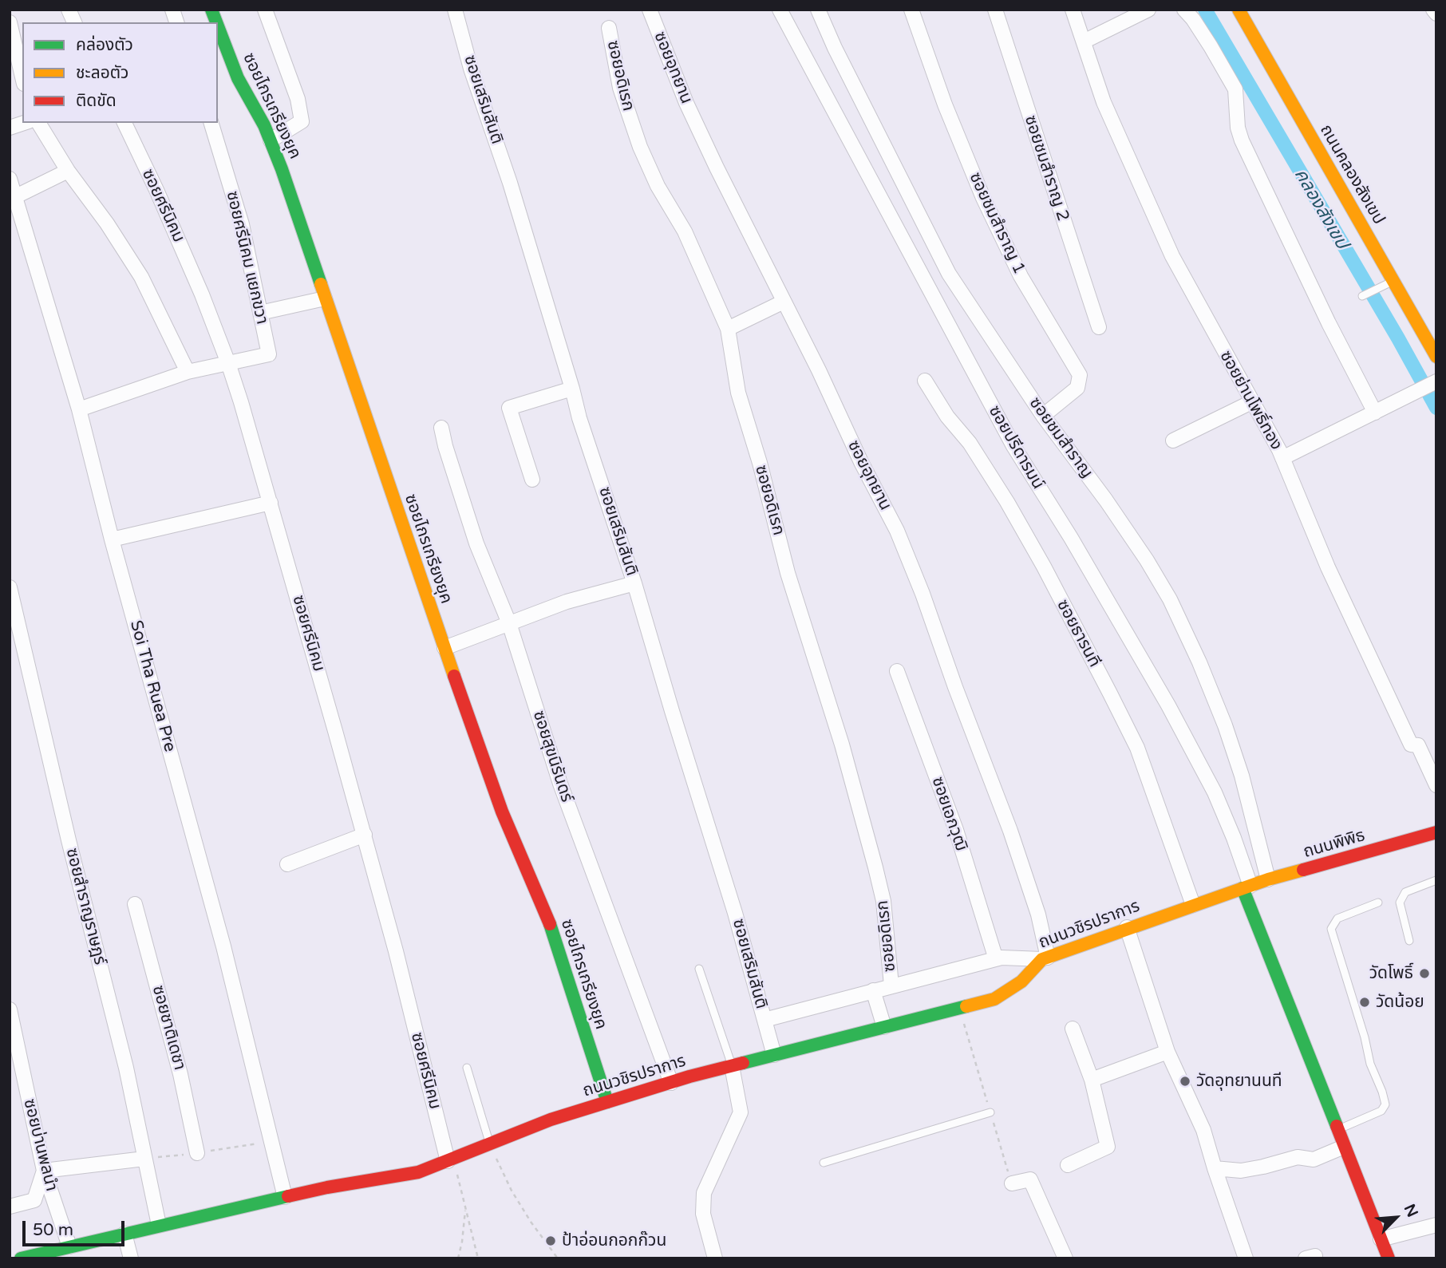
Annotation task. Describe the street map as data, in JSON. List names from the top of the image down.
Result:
{
  "streets": {
    "street": [
      "ซอยอุทยาน",
      "ซอยอดิเรก",
      "ซอยเสริมสันติ",
      "ซอยไกรเกรียงยุค",
      "ซอยชมสำราญ 2",
      "ถนนคลองสังเขป",
      "ซอยศรีนิคม",
      "ซอยชมสำราญ 1",
      "ซอยศรีนิคม แยกขวา",
      "ซอยย่านโพธิ์ทอง",
      "ซอยชมสำราญ",
      "ซอยปรีดารมน์",
      "ซอยธารนที",
      "Soi Tha Ruea Pre",
      "ซอยสุขนิรันดร์",
      "ซอยเอกวุฒิ",
      "ถนนพิพิธ",
      "ซอยสำราญราษฎร์",
      "ถนนวชิรปราการ",
      "ซอยชาติเดชา",
      "ซอยบ่านพลนำ"
    ]
  },
  "crossings": [
    ["ซอยอุทยาน", "ถนนวชิรปราการ"],
    ["ซอยเสริมสันติ", "ถนนวชิรปราการ"],
    ["ซอยไกรเกรียงยุค", "ถนนวชิรปราการ"],
    ["ซอยศรีนิคม", "ซอยศรีนิคม แยกขวา"],
    ["ซอยศรีนิคม", "ถนนวชิรปราการ"],
    ["ซอยชมสำราญ 1", "ซอยชมสำราญ"],
    ["ซอยชมสำราญ", "ถนนพิพิธ"],
    ["ซอยปรีดารมน์", "ถนนพิพิธ"],
    ["ซอยปรีดารมน์", "ถนนวชิรปราการ"],
    ["ซอยธารนที", "ถนนวชิรปราการ"],
    ["Soi Tha Ruea Pre", "ถนนวชิรปราการ"],
    ["ซอยสุขนิรันดร์", "ถนนวชิรปราการ"],
    ["ถนนพิพิธ", "ถนนวชิรปราการ"],
    ["ซอยสำราญราษฎร์", "ถนนวชิรปราการ"],
    ["ถนนวชิรปราการ", "ซอยบ่านพลนำ"]
  ],
  "water": ["คลองสังเขป"],
  "places": [
    "วัดโพธิ์",
    "วัดน้อย",
    "วัดอุทยานนที",
    "ป้าอ่อนกอกก๊วน"
  ],
  "legend": ["คล่องตัว", "ชะลอตัว", "ติดขัด"],
  "scale_bar": "50 m",
  "north": "top right"
}
